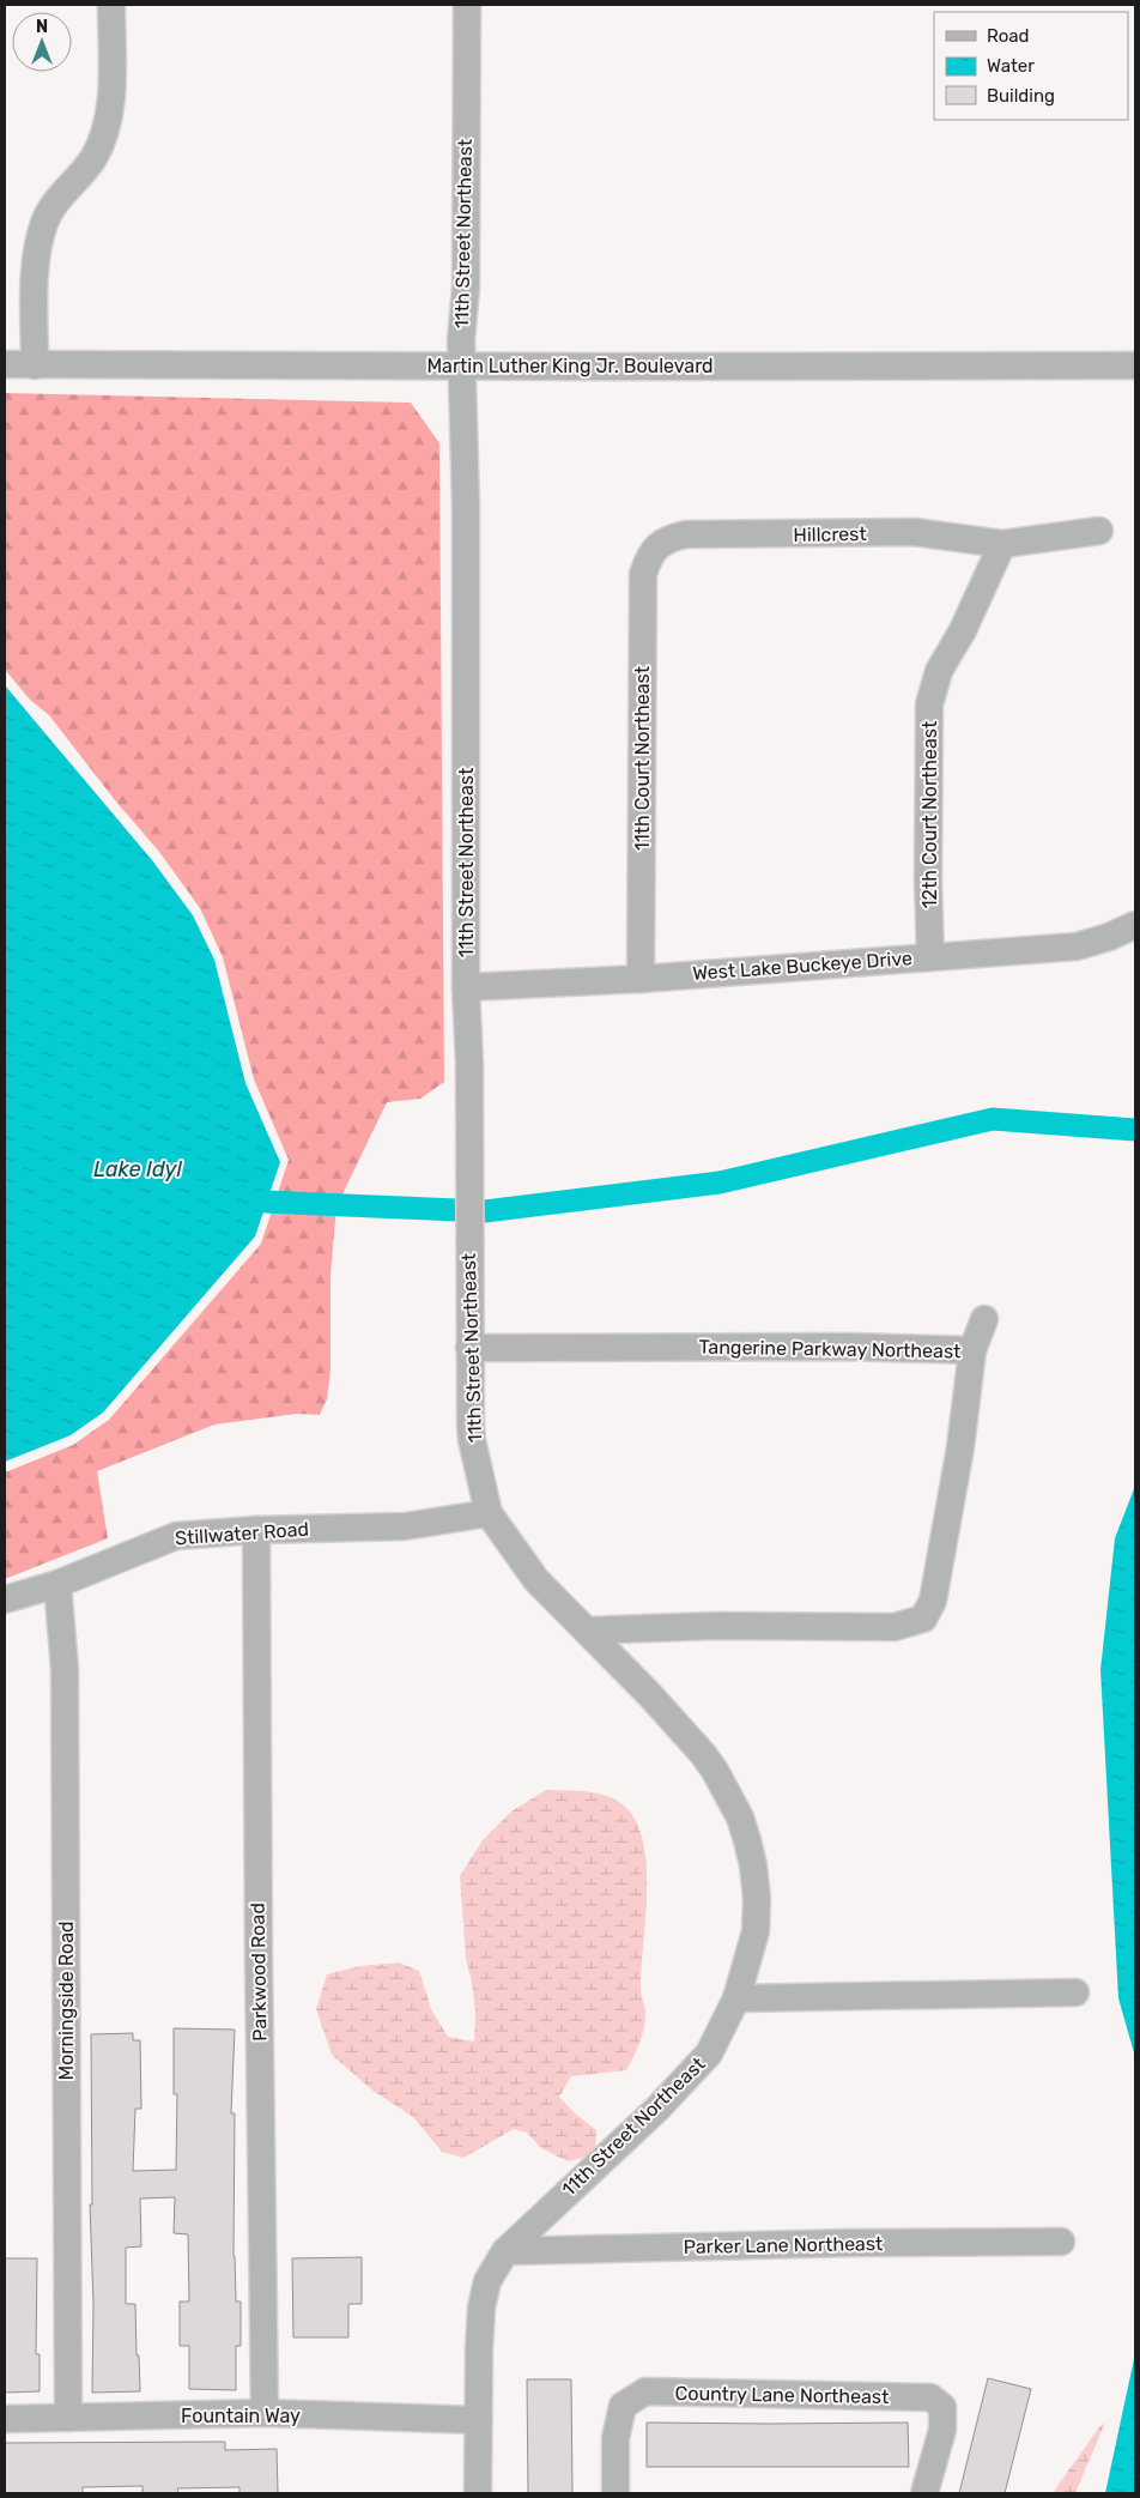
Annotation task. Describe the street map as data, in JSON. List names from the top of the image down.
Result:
{
  "streets": {
    "street": [
      "11th Street Northeast",
      "Martin Luther King Jr. Boulevard",
      "Hillcrest",
      "11th Court Northeast",
      "12th Court Northeast",
      "West Lake Buckeye Drive",
      "Tangerine Parkway Northeast",
      "Stillwater Road",
      "Parkwood Road",
      "Morningside Road",
      "Parker Lane Northeast",
      "Country Lane Northeast",
      "Fountain Way"
    ]
  },
  "crossings": [
    ["11th Street Northeast", "Martin Luther King Jr. Boulevard"],
    ["11th Street Northeast", "West Lake Buckeye Drive"],
    ["11th Street Northeast", "Tangerine Parkway Northeast"],
    ["11th Street Northeast", "Stillwater Road"],
    ["11th Street Northeast", "Parker Lane Northeast"],
    ["11th Street Northeast", "Fountain Way"],
    ["Hillcrest", "11th Court Northeast"],
    ["Hillcrest", "12th Court Northeast"],
    ["11th Court Northeast", "West Lake Buckeye Drive"],
    ["12th Court Northeast", "West Lake Buckeye Drive"],
    ["Stillwater Road", "Parkwood Road"],
    ["Stillwater Road", "Morningside Road"],
    ["Parkwood Road", "Fountain Way"],
    ["Morningside Road", "Fountain Way"]
  ],
  "water": ["Lake Idyl"],
  "legend": ["Road", "Water", "Building"],
  "north": "top"
}
